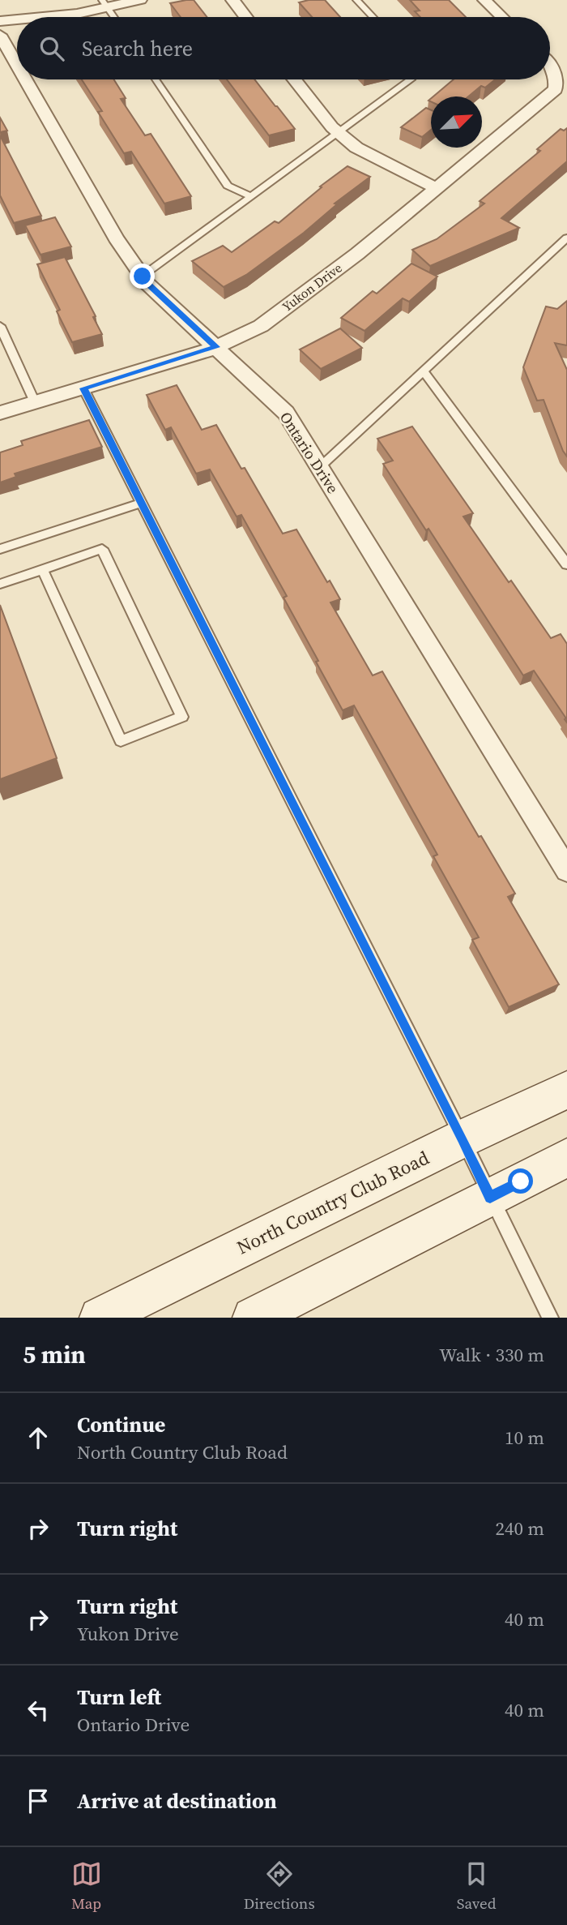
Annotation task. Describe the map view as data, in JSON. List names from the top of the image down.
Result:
{
  "streets": {
    "main road": ["North Country Club Road"],
    "street": ["Yukon Drive", "Ontario Drive"]
  },
  "crossings": [
    ["Yukon Drive", "Ontario Drive"]
  ],
  "north": "top right",
  "page": {
    "search": "Search here",
    "heading": ["5 min", "Walk · 330 m"],
    "list": [
      ["Continue", "North Country Club Road", "10 m"],
      ["Turn right", "240 m"],
      ["Turn right", "Yukon Drive", "40 m"],
      ["Turn left", "Ontario Drive", "40 m"],
      "Arrive at destination"
    ],
    "nav": ["Map", "Directions", "Saved"]
  }
}
